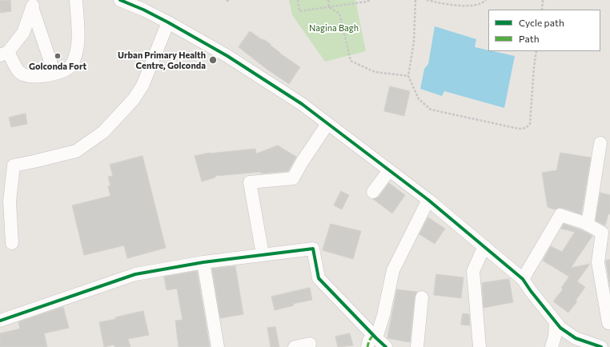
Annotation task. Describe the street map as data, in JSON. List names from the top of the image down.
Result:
{
  "parks": ["Nagina Bagh"],
  "places": ["Golconda Fort", "Urban Primary Health Centre, Golconda"],
  "legend": ["Cycle path", "Path"]
}
